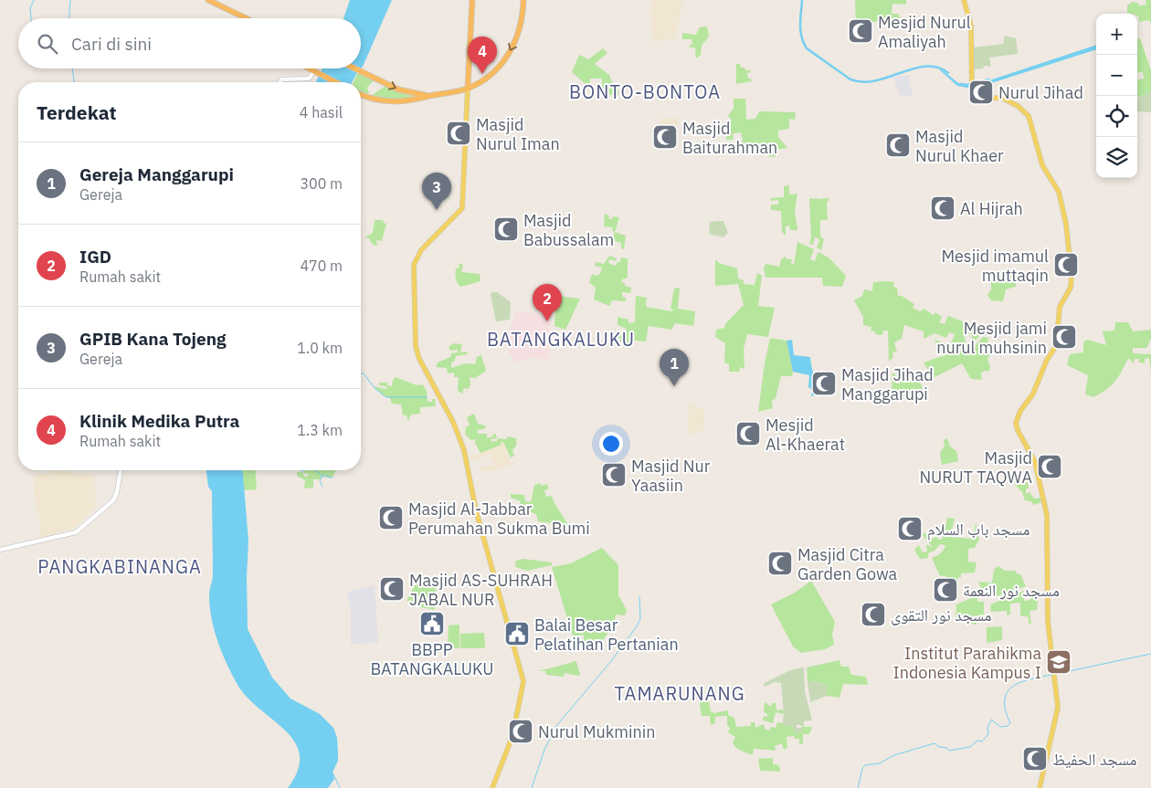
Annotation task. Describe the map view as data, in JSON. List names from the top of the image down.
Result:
{
  "districts": [
    "BONTO-BONTOA",
    "BATANGKALUKU",
    "PANGKABINANGA",
    "TAMARUNANG"
  ],
  "places": {
    "mosque": [
      "Mesjid Nurul Amaliyah",
      "Nurul Jihad",
      "Masjid Nurul Iman",
      "Masjid Baiturahman",
      "Masjid Nurul Khaer",
      "Al Hijrah",
      "Masjid Babussalam",
      "Mesjid imamul muttaqin",
      "Mesjid jami nurul muhsinin",
      "Masjid Jihad Manggarupi",
      "Mesjid Al-Khaerat",
      "Masjid NURUT TAQWA",
      "Masjid Nur Yaasiin",
      "Masjid Al-Jabbar Perumahan Sukma Bumi",
      "مسجد باب السلام",
      "Masjid Citra Garden Gowa",
      "Masjid AS-SUHRAH JABAL NUR",
      "مسجد نور النعمة",
      "مسجد نور التقوى",
      "Nurul Mukminin",
      "مسجد الحفيظ"
    ],
    "public building": ["BBPP BATANGKALUKU", "Balai Besar Pelatihan Pertanian"],
    "school or university": ["Institut Parahikma Indonesia Kampus I"]
  },
  "page": {
    "map_buttons": ["+", "−"],
    "search": "Cari di sini",
    "pins": [
      "4",
      "3",
      "2",
      "1"
    ],
    "heading": ["Terdekat", "4 hasil"],
    "list": [
      {
        "mark": "1",
        "name": "Gereja Manggarupi",
        "note": "Gereja",
        "value": "300 m"
      },
      {
        "mark": "2",
        "name": "IGD",
        "note": "Rumah sakit",
        "value": "470 m"
      },
      {
        "mark": "3",
        "name": "GPIB Kana Tojeng",
        "note": "Gereja",
        "value": "1.0 km"
      },
      {
        "mark": "4",
        "name": "Klinik Medika Putra",
        "note": "Rumah sakit",
        "value": "1.3 km"
      }
    ]
  }
}
